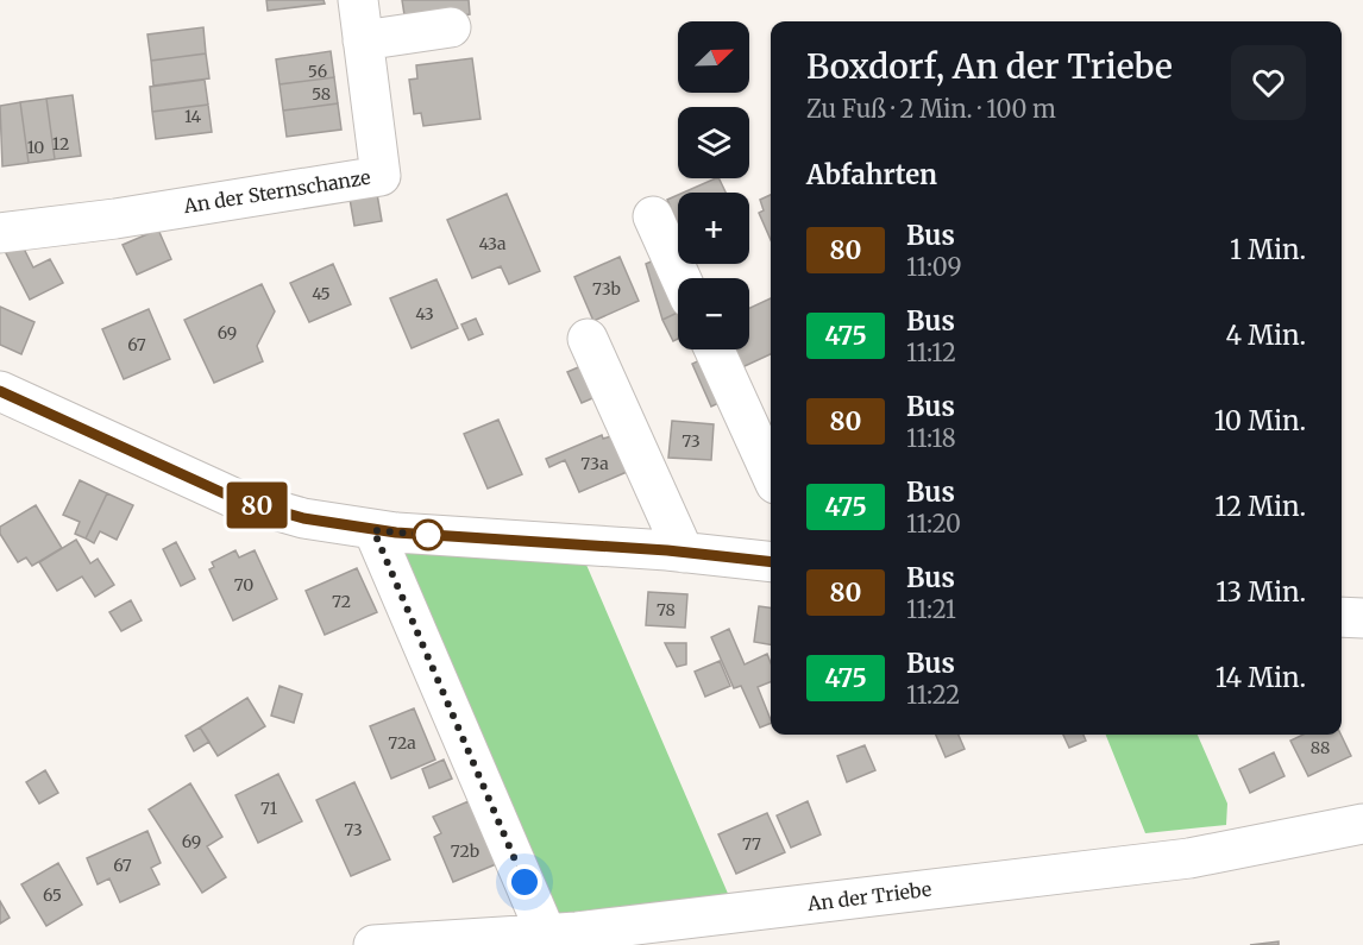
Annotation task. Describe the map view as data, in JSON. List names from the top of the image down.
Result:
{
  "streets": {
    "street": ["An der Sternschanze", "An der Triebe"]
  },
  "lines": ["bus line 80"],
  "house_numbers": [
    "56",
    "58",
    "14",
    "12",
    "10",
    "43a",
    "73b",
    "45",
    "43",
    "69",
    "67",
    "73",
    "73a",
    "70",
    "72",
    "78",
    "72a",
    "88",
    "71",
    "73",
    "69",
    "77",
    "72b",
    "67",
    "65"
  ],
  "north": "top right",
  "page": {
    "on_map": "80",
    "map_buttons": ["+", "−"],
    "heading": [
      ["Boxdorf, An der Triebe", "Zu Fuß · 2 Min. · 100 m"],
      "Abfahrten"
    ],
    "list": [
      {
        "mark": "80",
        "name": "Bus",
        "note": "11:09",
        "value": "1 Min."
      },
      {
        "mark": "475",
        "name": "Bus",
        "note": "11:12",
        "value": "4 Min."
      },
      {
        "mark": "80",
        "name": "Bus",
        "note": "11:18",
        "value": "10 Min."
      },
      {
        "mark": "475",
        "name": "Bus",
        "note": "11:20",
        "value": "12 Min."
      },
      {
        "mark": "80",
        "name": "Bus",
        "note": "11:21",
        "value": "13 Min."
      },
      {
        "mark": "475",
        "name": "Bus",
        "note": "11:22",
        "value": "14 Min."
      }
    ]
  }
}
